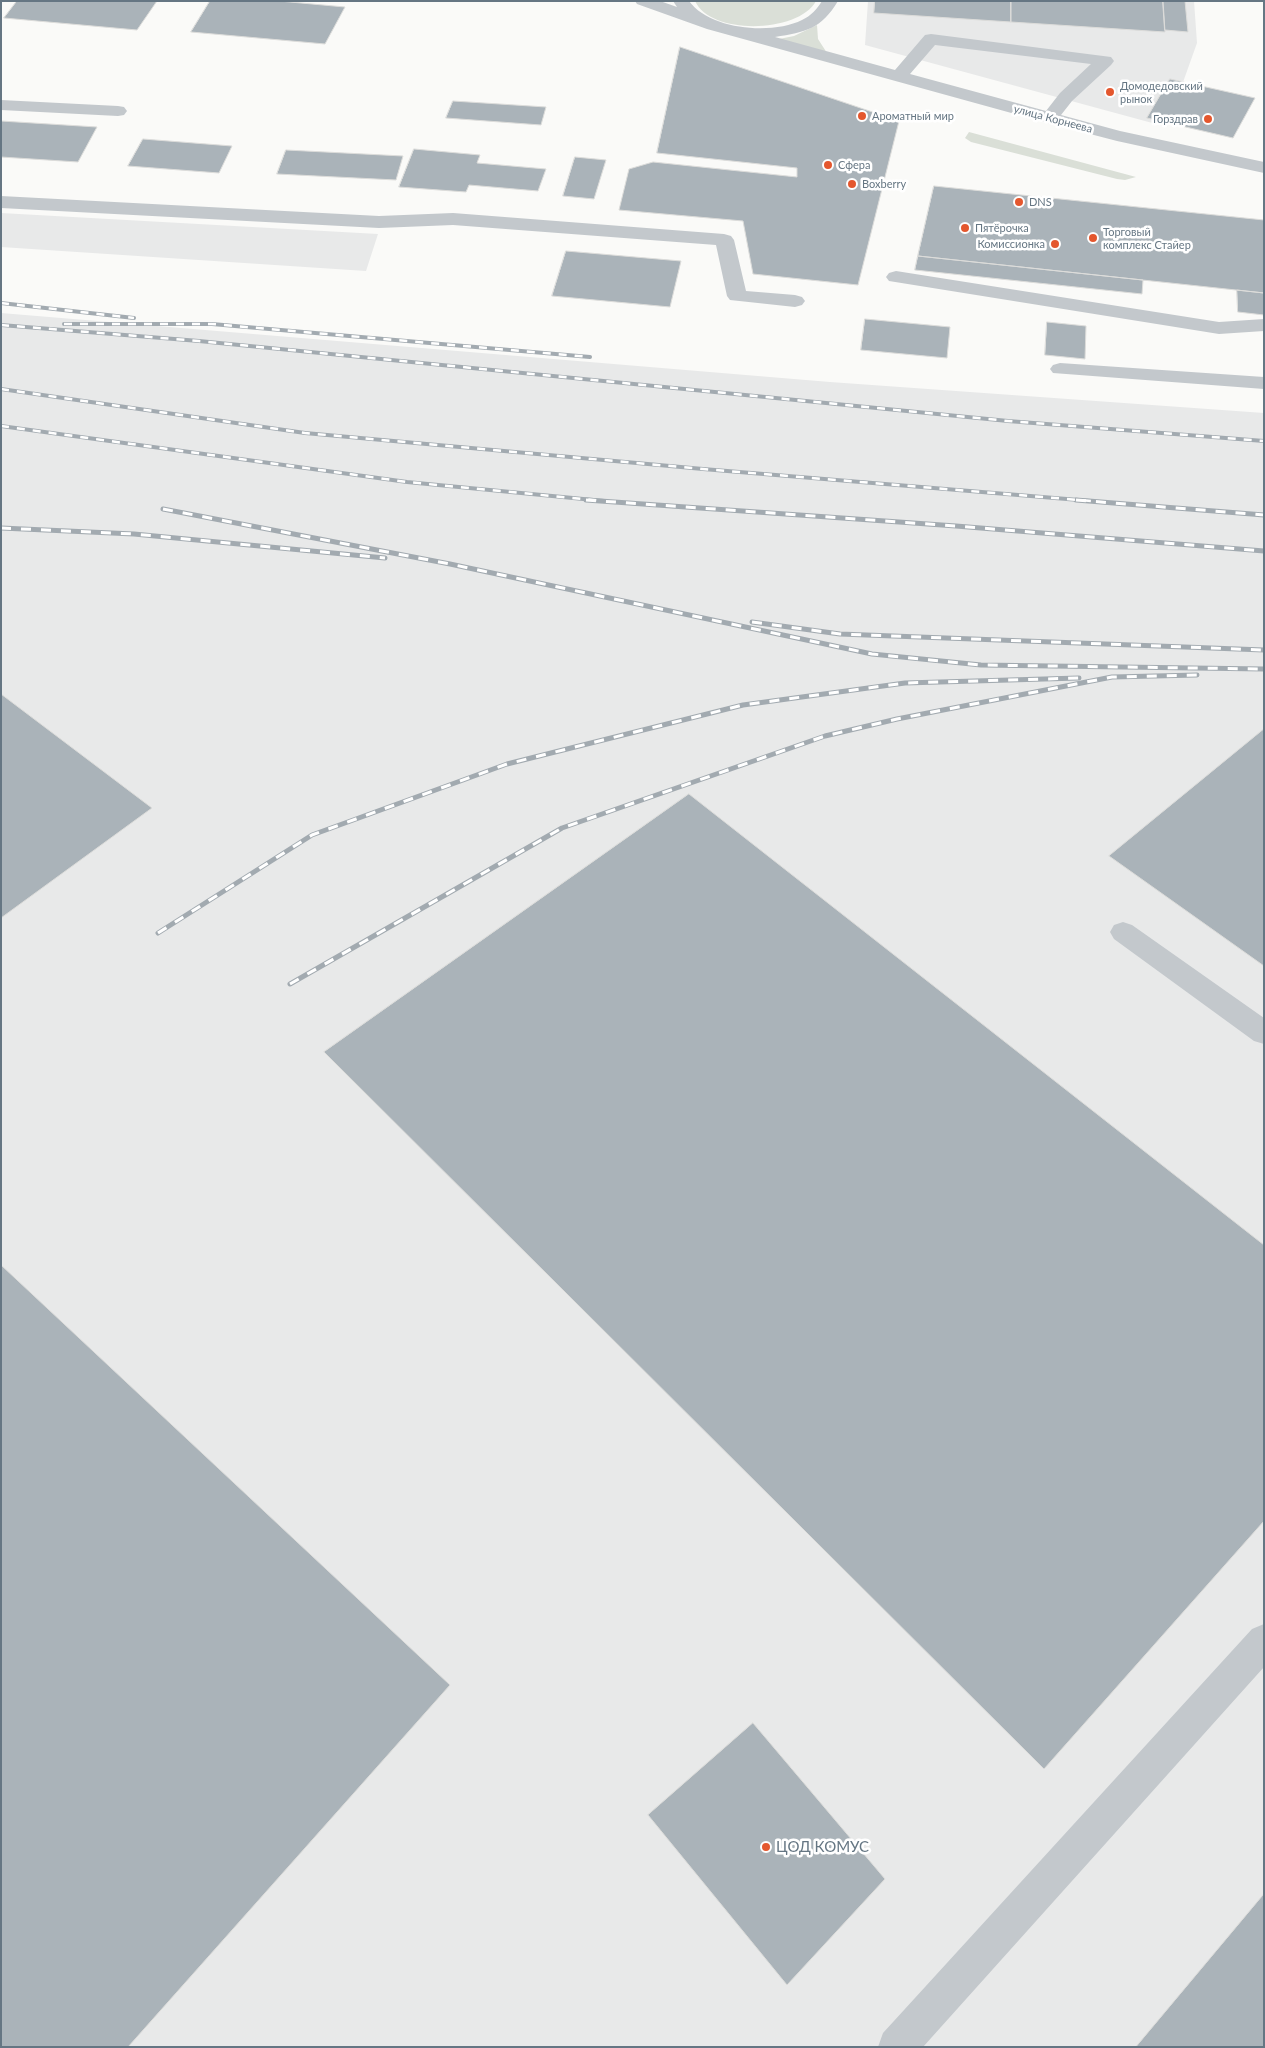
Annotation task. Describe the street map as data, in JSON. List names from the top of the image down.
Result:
{
  "streets": {
    "street": ["улица Корнеева"]
  },
  "places": [
    "Домодедовский рынок",
    "Ароматный мир",
    "Горздрав",
    "Сфера",
    "Boxberry",
    "DNS",
    "Пятёрочка",
    "Торговый комплекс Стайер",
    "Комиссионка",
    "ЦОД КОМУС"
  ]
}
